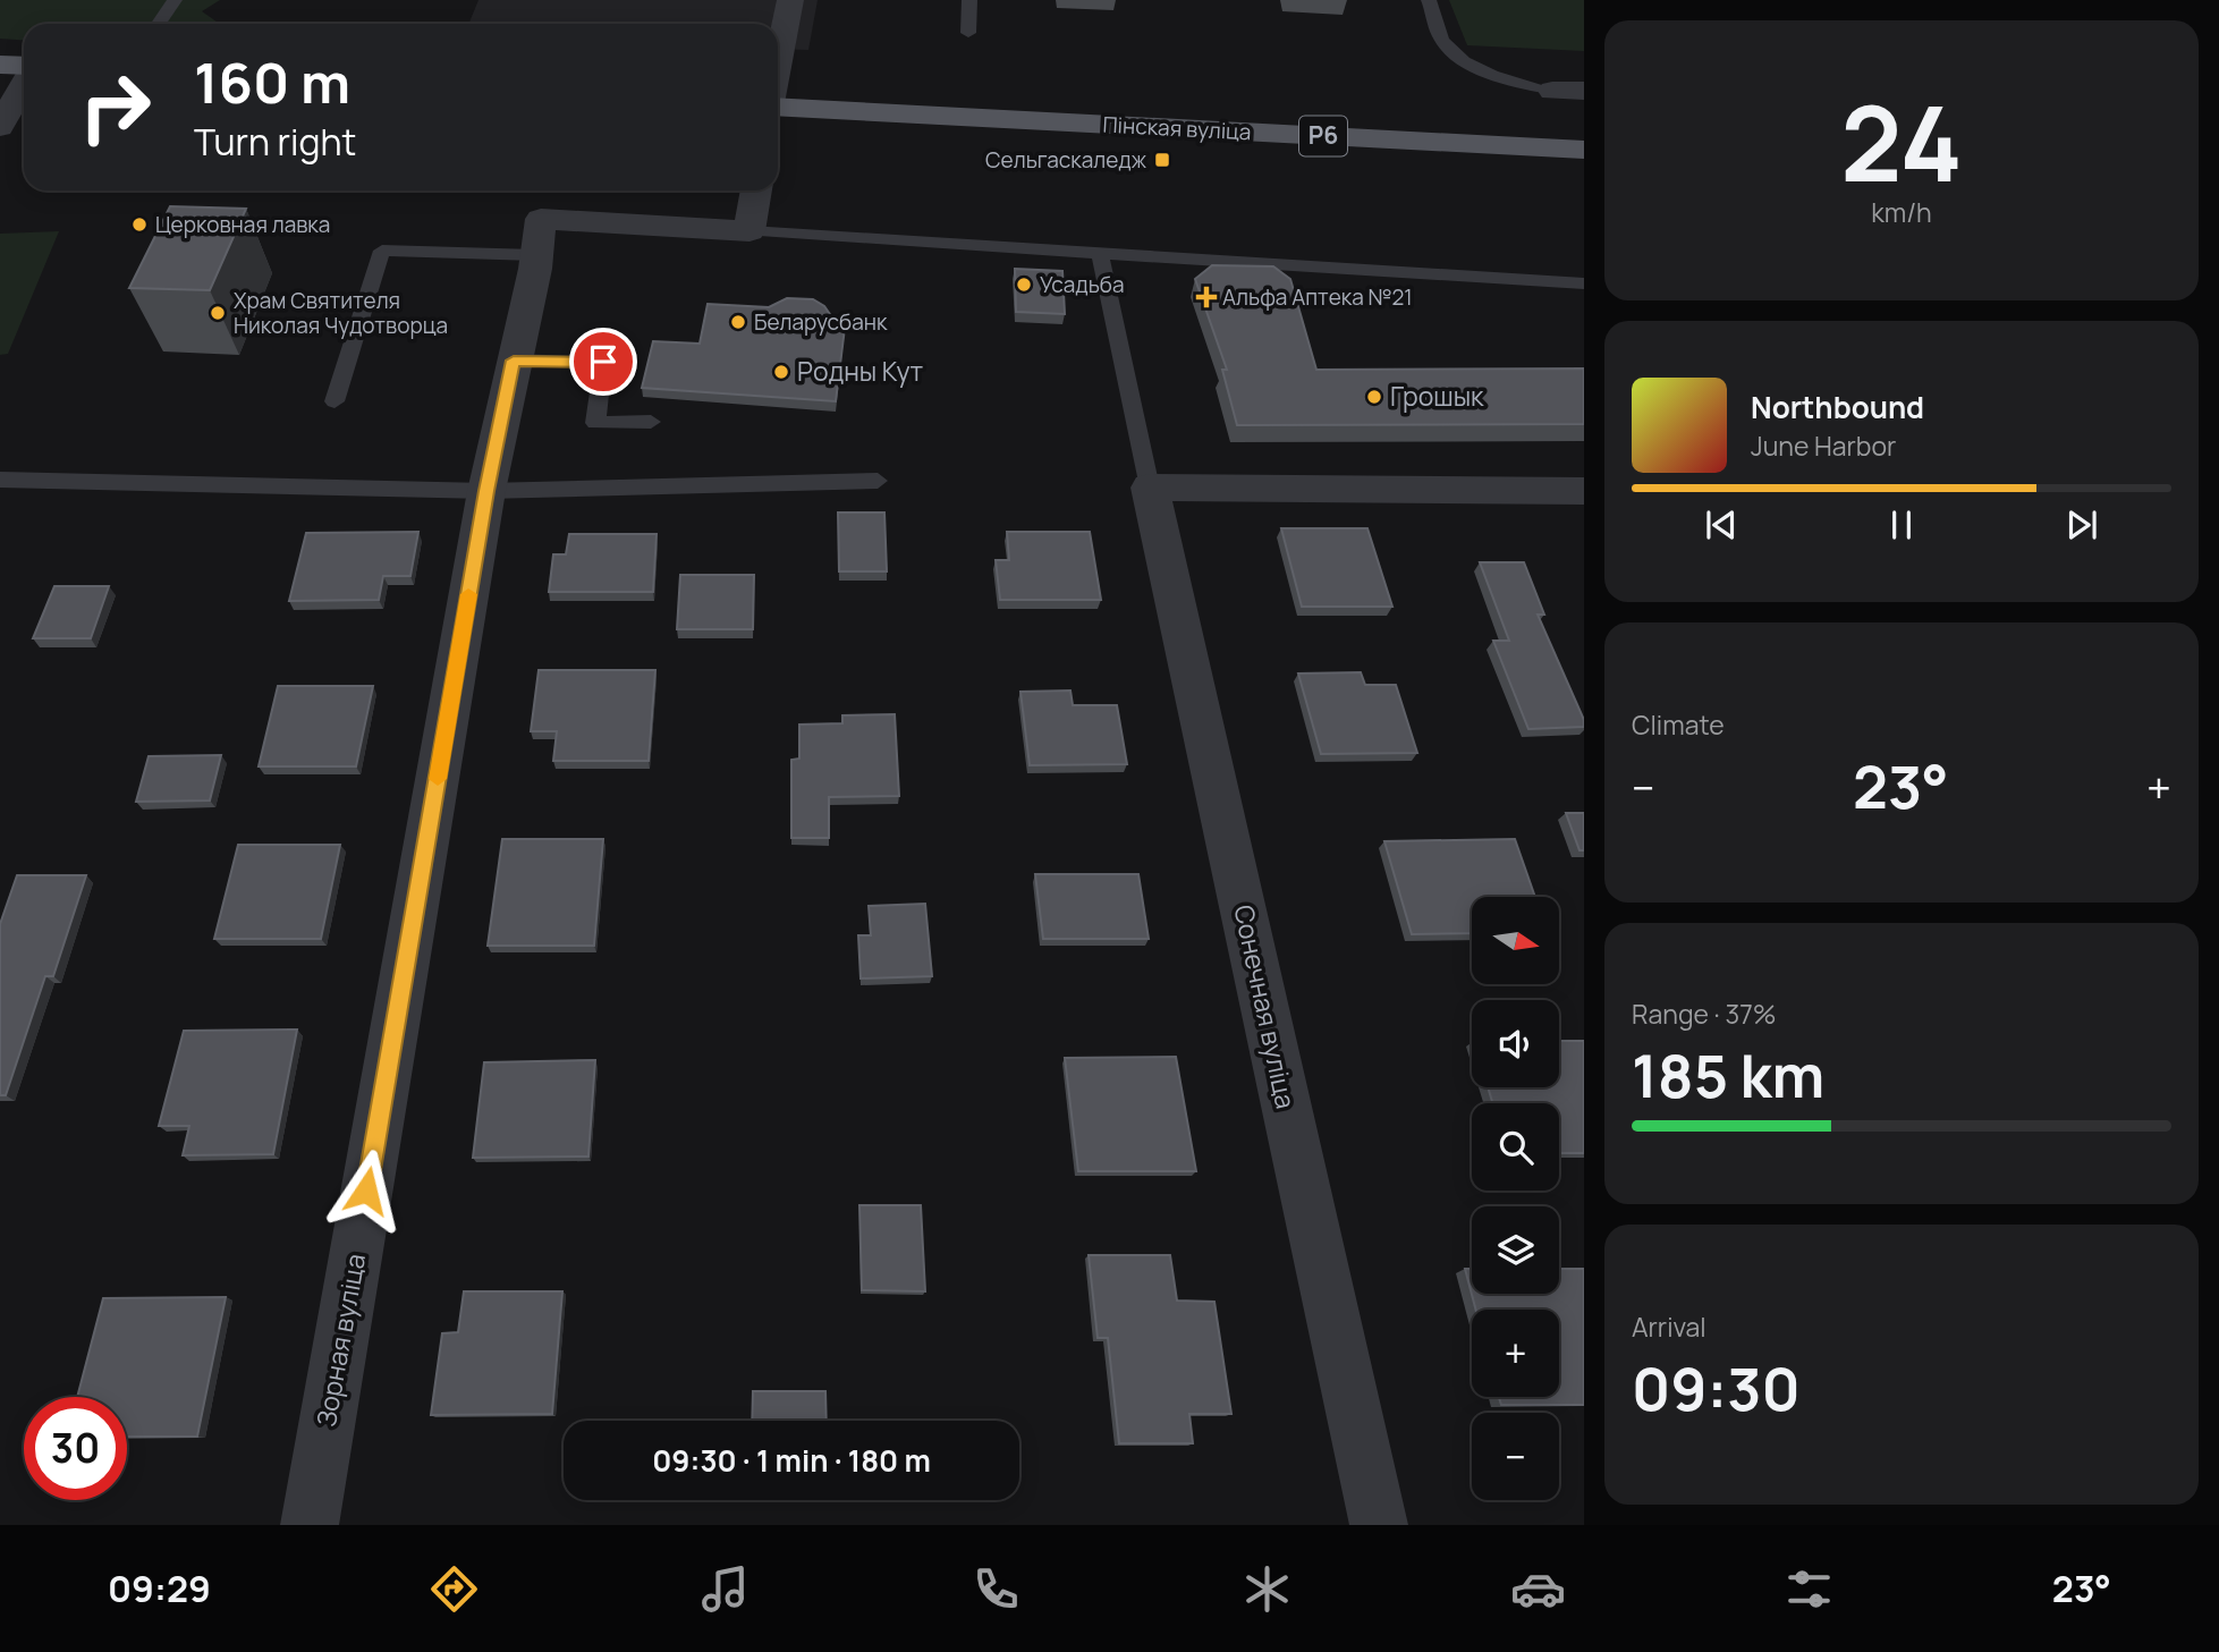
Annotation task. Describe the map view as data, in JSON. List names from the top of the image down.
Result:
{
  "streets": {
    "main road": ["Пінская вуліца", "Р6"],
    "street": ["Сонечная вуліца", "Зорная вуліца"]
  },
  "places": {
    "transit": ["Сельгаскаледж"],
    "other": [
      "Церковная лавка",
      "Усадьба",
      "Храм Святителя Николая Чудотворца",
      "Беларусбанк",
      "Родны Кут",
      "Грошык"
    ],
    "health": ["Альфа Аптека №21"]
  },
  "north": "right",
  "page": {
    "tile": [
      ["24", "km/h"],
      "Climate",
      ["Range · 37%", "185 km"],
      ["Arrival", "09:30"]
    ],
    "turn": ["160 m", "Turn right"],
    "song": ["Northbound", "June Harbor"],
    "heat": ["−", "23°", "+"],
    "map_buttons": ["+", "−"],
    "limit": "30",
    "trip": "09:30 · 1 min · 180 m",
    "tabs": ["09:29", "23°"]
  }
}
